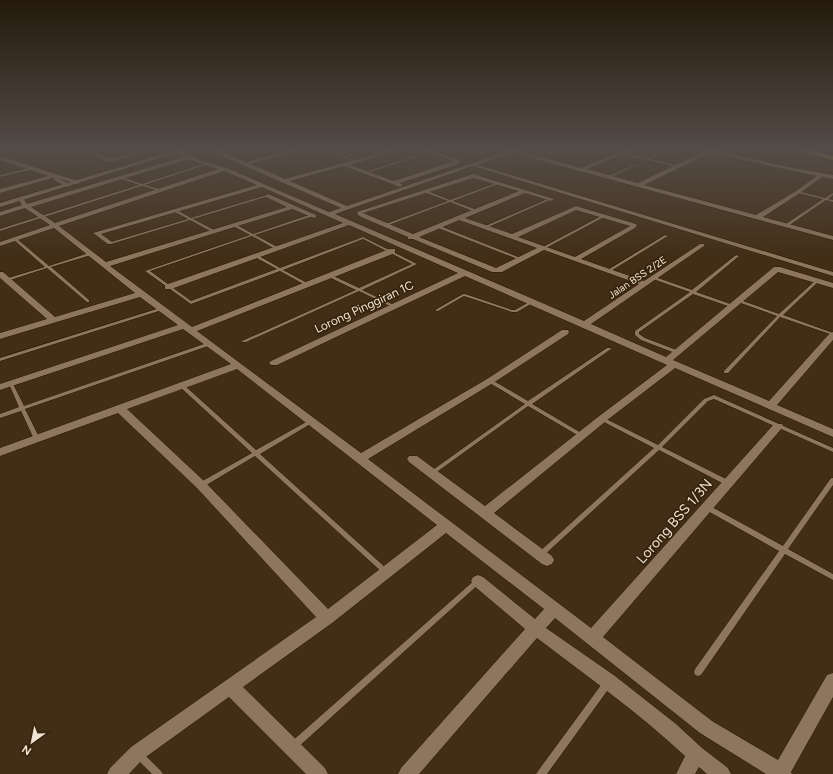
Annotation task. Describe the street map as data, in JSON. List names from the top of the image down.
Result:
{
  "streets": {
    "street": ["Jalan BSS 2/2E", "Lorong Pinggiran 1C", "Lorong BSS 1/3N"]
  },
  "north": "bottom left"
}
